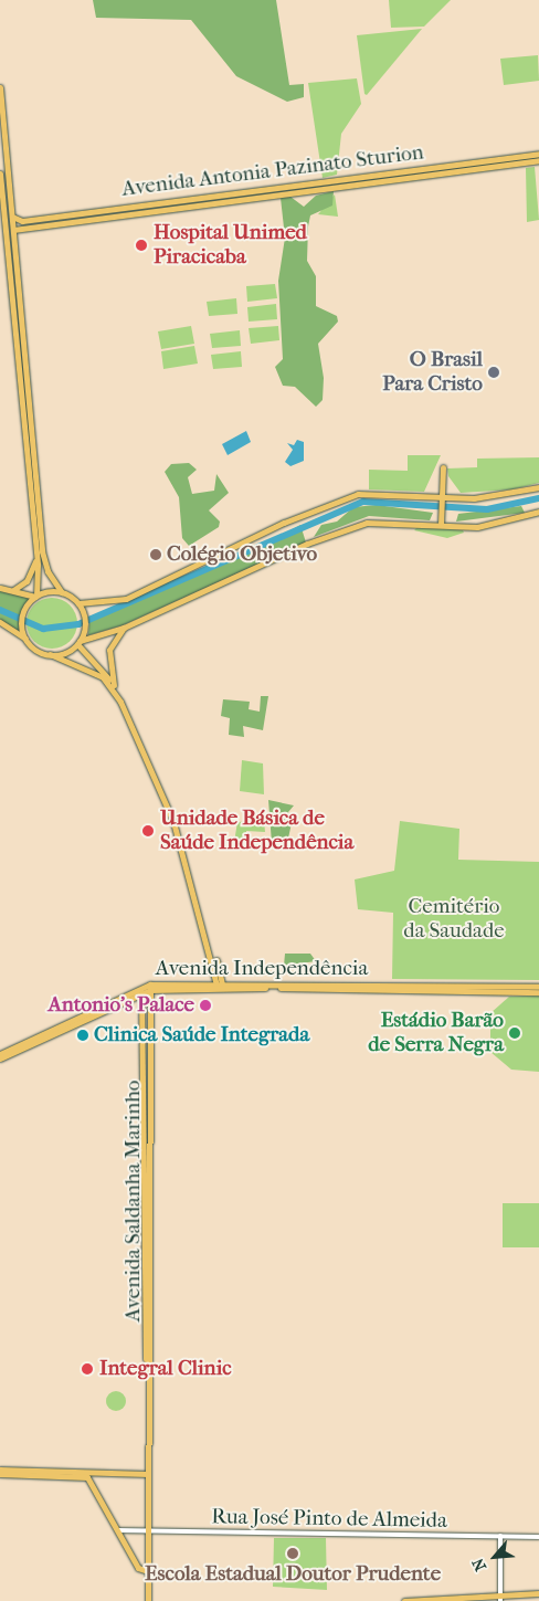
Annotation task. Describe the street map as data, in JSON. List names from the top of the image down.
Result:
{
  "streets": {
    "main road": ["Avenida Antonia Pazinato Sturion", "Avenida Independência", "Avenida Saldanha Marinho"],
    "street": ["Rua José Pinto de Almeida"]
  },
  "crossings": [
    ["Avenida Independência", "Avenida Saldanha Marinho"],
    ["Avenida Saldanha Marinho", "Rua José Pinto de Almeida"]
  ],
  "parks": ["Cemitério da Saudade"],
  "places": [
    "Hospital Unimed Piracicaba",
    "O Brasil Para Cristo",
    "Colégio Objetivo",
    "Unidade Básica de Saúde Independência",
    "Antonio's Palace",
    "Estádio Barão de Serra Negra",
    "Clinica Saúde Integrada",
    "Integral Clinic",
    "Escola Estadual Doutor Prudente"
  ],
  "north": "bottom left"
}
